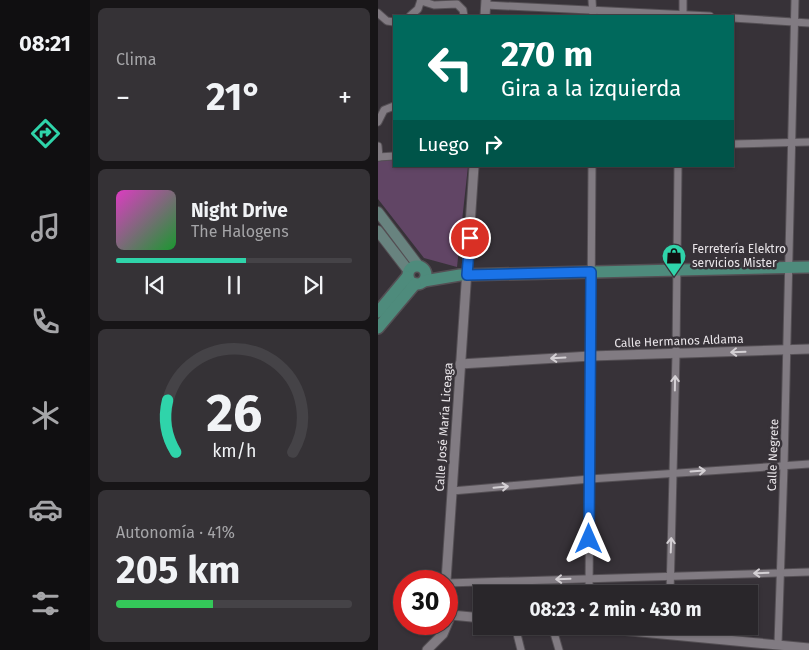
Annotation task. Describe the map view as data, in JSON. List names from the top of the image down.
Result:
{
  "streets": {
    "street": ["Calle Hermanos Aldama", "Calle José María Liceaga", "Calle Negrete"]
  },
  "crossings": [
    ["Calle Hermanos Aldama", "Calle José María Liceaga"],
    ["Calle Hermanos Aldama", "Calle Negrete"]
  ],
  "one_way": ["Calle Hermanos Aldama"],
  "places": {
    "shop": ["Ferretería Elektro servicios Mister"]
  },
  "page": {
    "tabs": "08:21",
    "tile": [
      "Clima",
      ["Autonomía · 41%", "205 km"]
    ],
    "turn": ["270 m", "Gira a la izquierda"],
    "heat": ["−", "21°", "+"],
    "then": "Luego",
    "song": ["Night Drive", "The Halogens"],
    "limit": "30",
    "trip": "08:23 · 2 min · 430 m",
    "gauge": ["26", "km/h"]
  }
}
